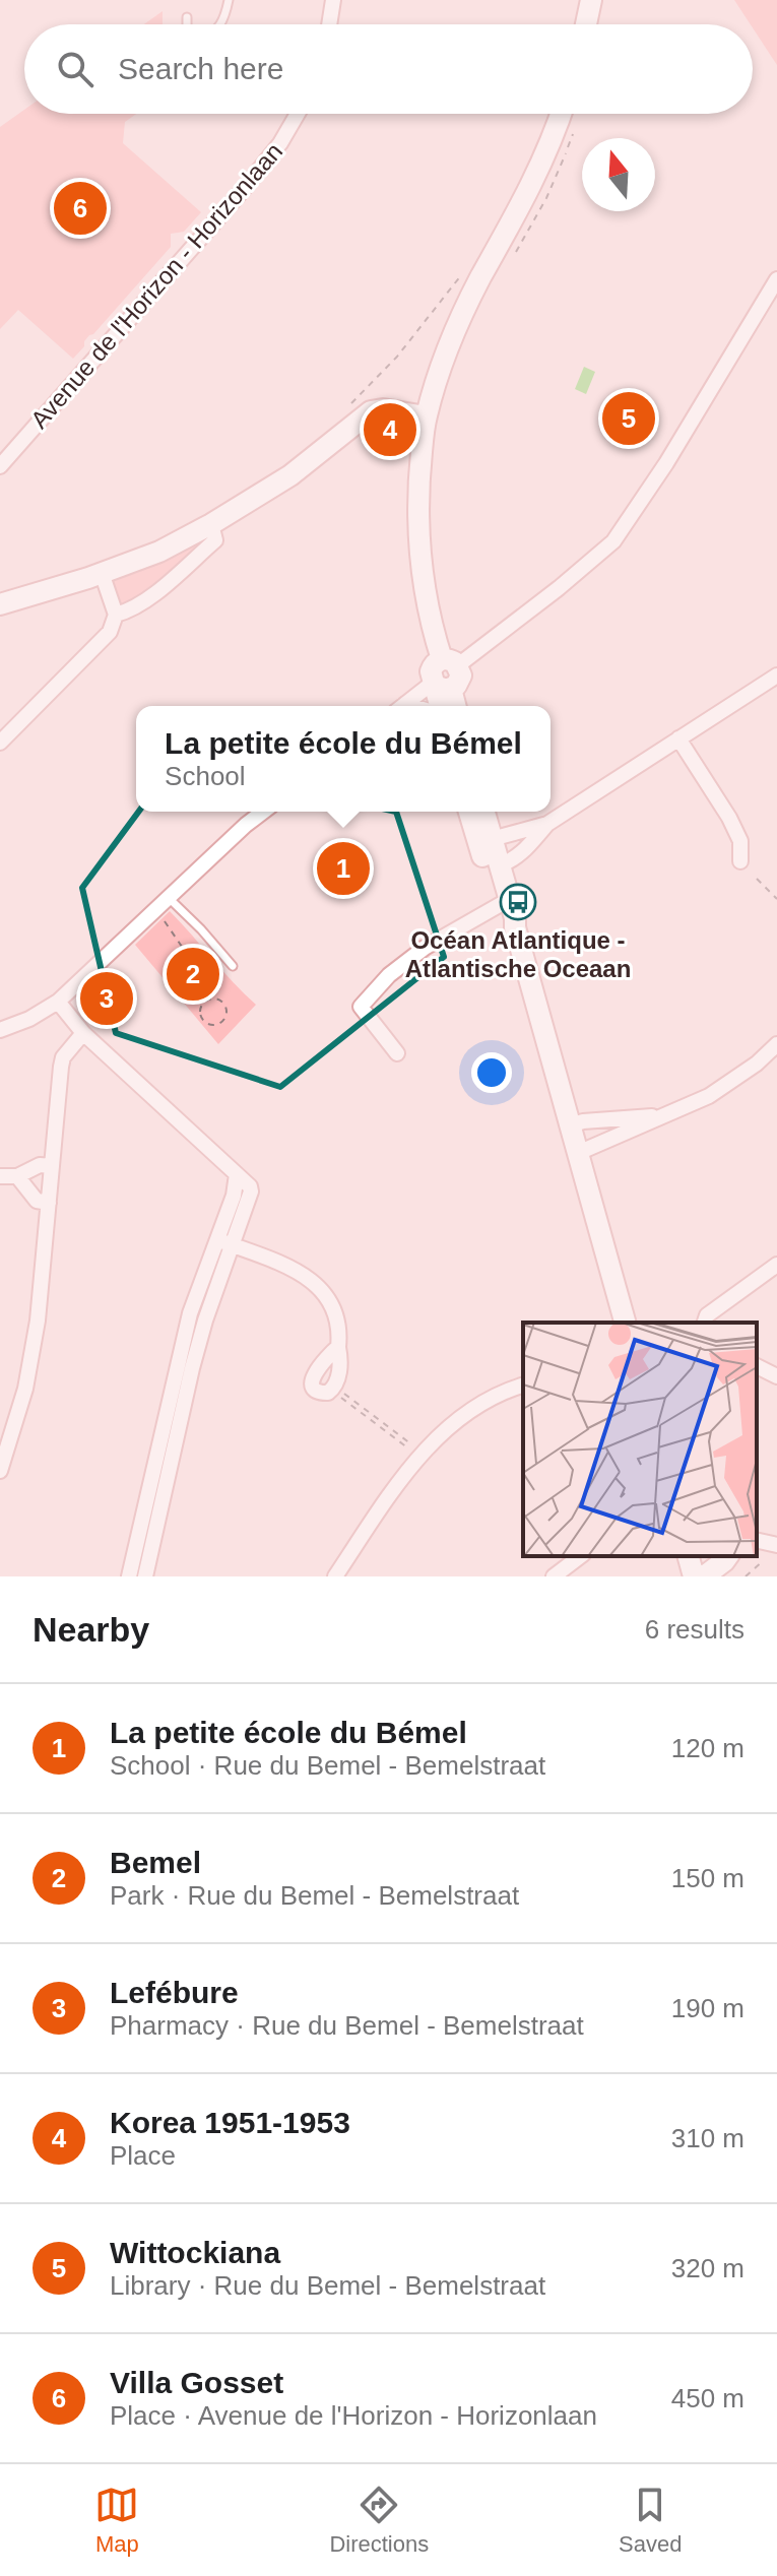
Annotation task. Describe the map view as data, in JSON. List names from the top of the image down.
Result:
{
  "streets": {
    "street": ["Avenue de l'Horizon - Horizonlaan"]
  },
  "places": {
    "bus stop": ["Océan Atlantique - Atlantische Oceaan"]
  },
  "north": "top",
  "page": {
    "search": "Search here",
    "pins": [
      "6",
      "5",
      "4",
      "1",
      "2",
      "3"
    ],
    "popup": ["La petite école du Bémel", "School"],
    "heading": ["Nearby", "6 results"],
    "list": [
      {
        "mark": "1",
        "name": "La petite école du Bémel",
        "note": "School · Rue du Bemel - Bemelstraat",
        "value": "120 m"
      },
      {
        "mark": "2",
        "name": "Bemel",
        "note": "Park · Rue du Bemel - Bemelstraat",
        "value": "150 m"
      },
      {
        "mark": "3",
        "name": "Lefébure",
        "note": "Pharmacy · Rue du Bemel - Bemelstraat",
        "value": "190 m"
      },
      {
        "mark": "4",
        "name": "Korea 1951-1953",
        "note": "Place",
        "value": "310 m"
      },
      {
        "mark": "5",
        "name": "Wittockiana",
        "note": "Library · Rue du Bemel - Bemelstraat",
        "value": "320 m"
      },
      {
        "mark": "6",
        "name": "Villa Gosset",
        "note": "Place · Avenue de l'Horizon - Horizonlaan",
        "value": "450 m"
      }
    ],
    "nav": ["Map", "Directions", "Saved"]
  }
}
